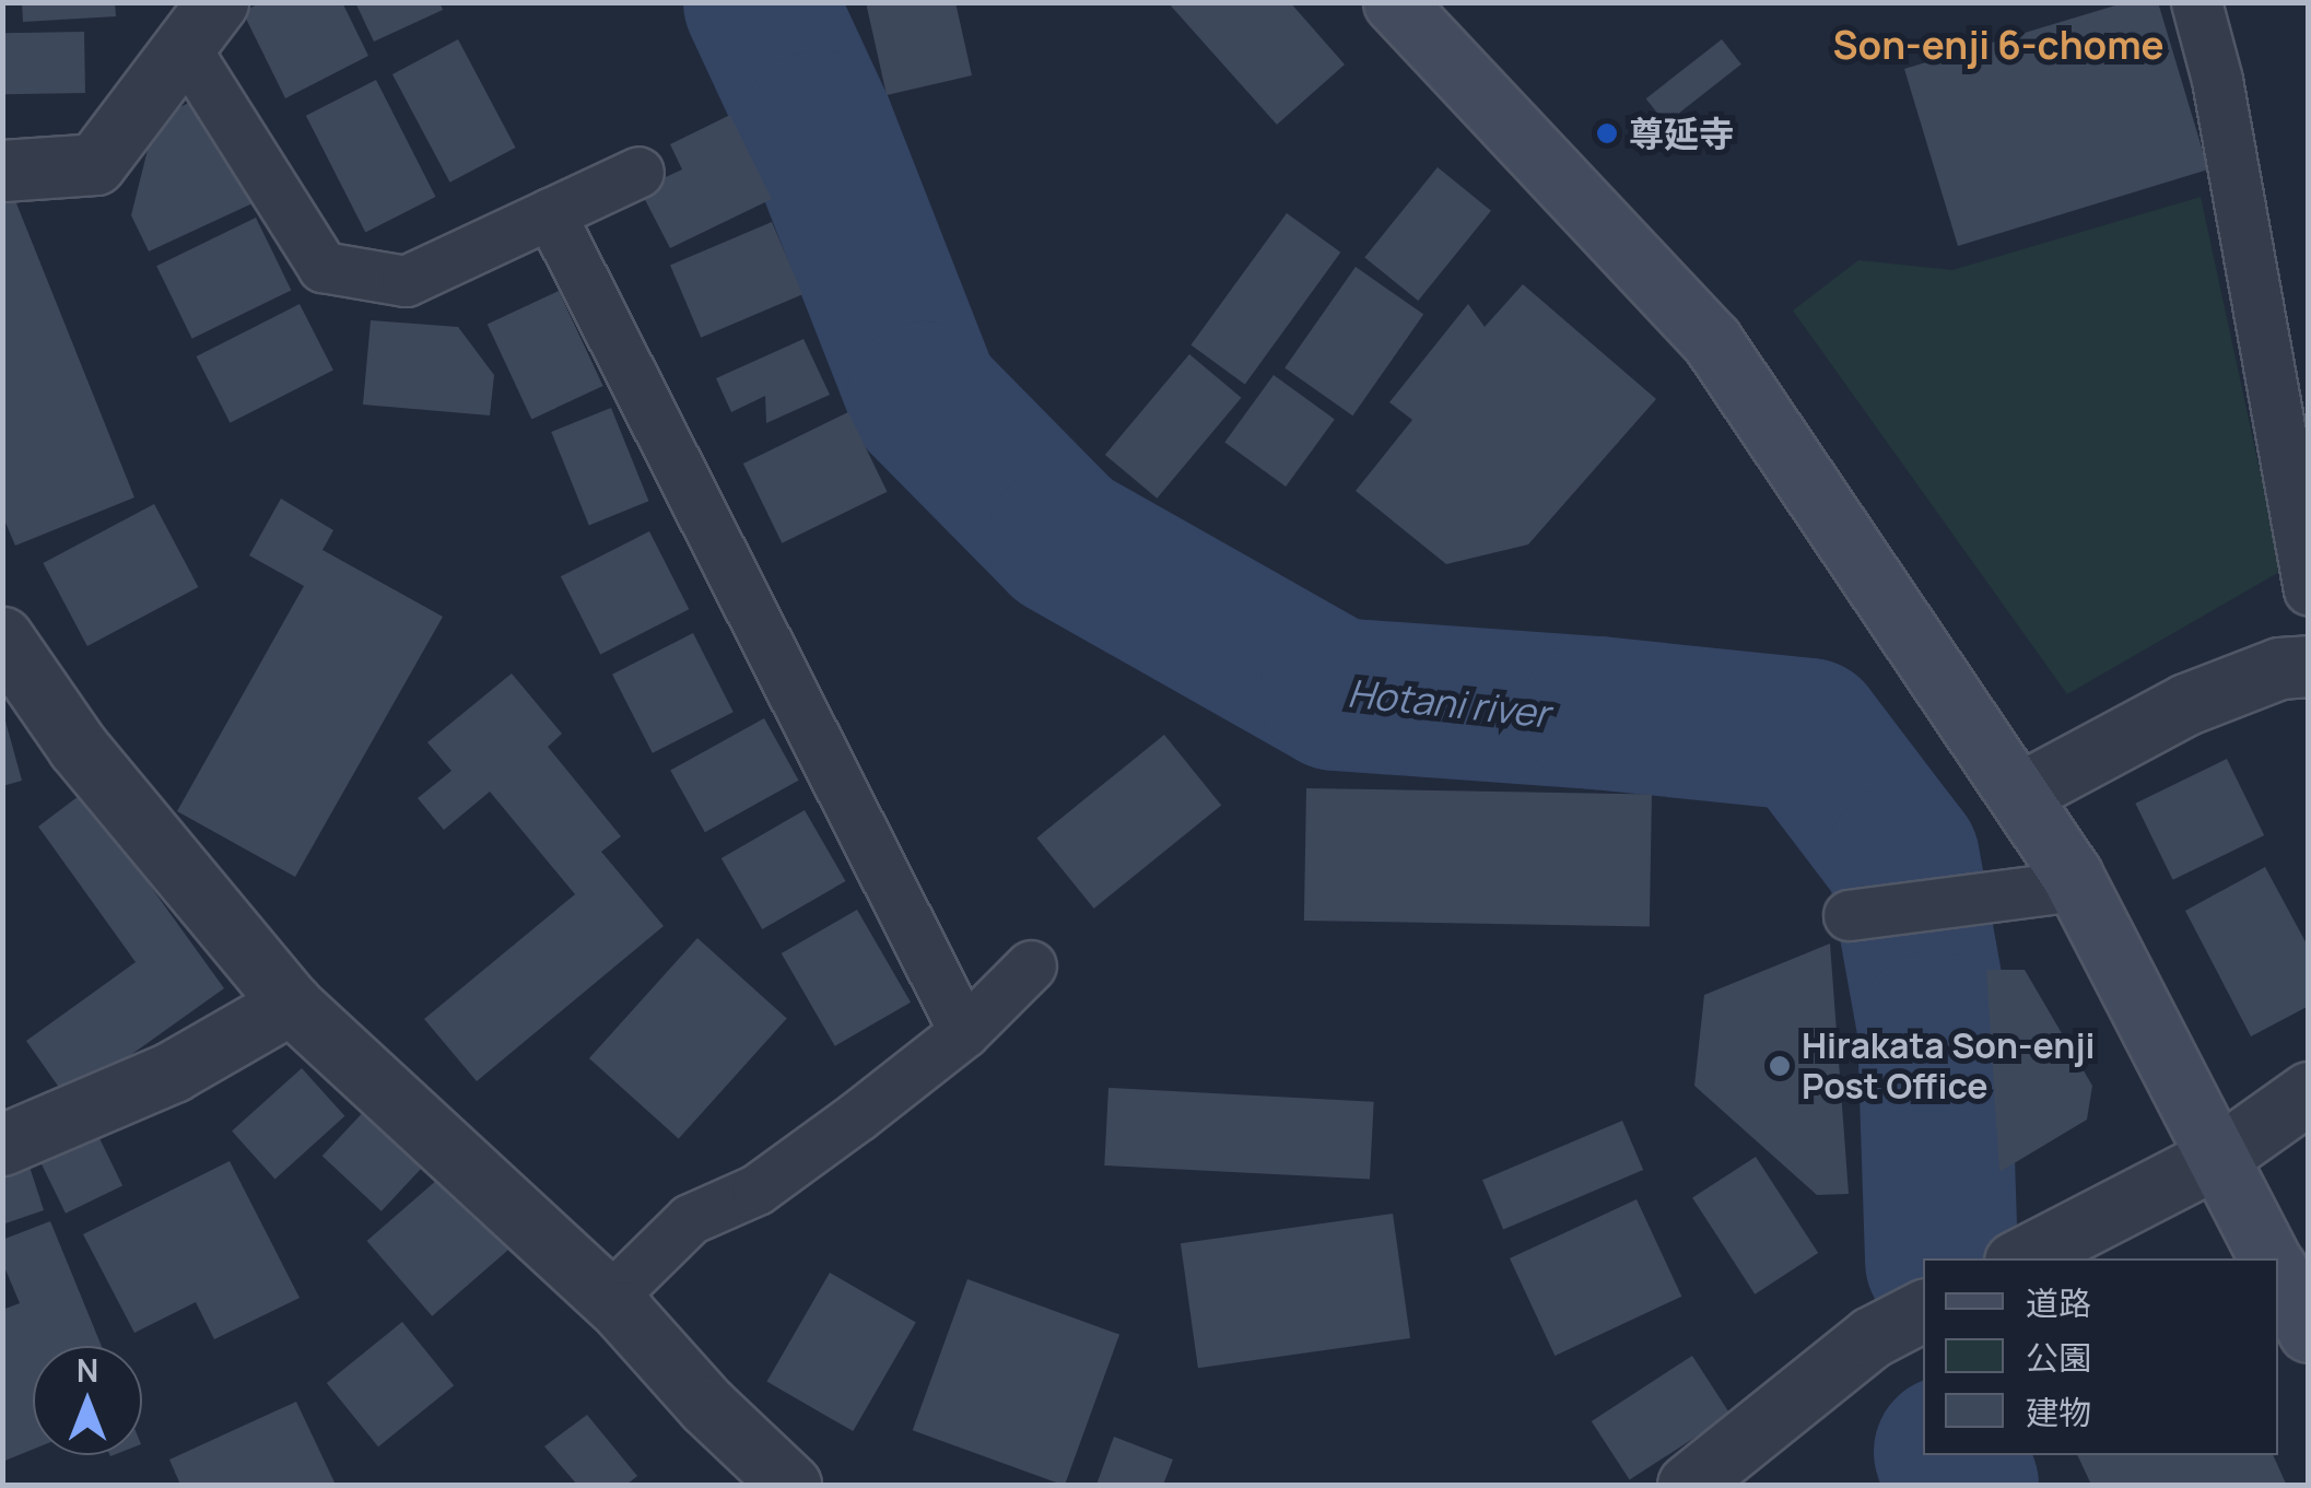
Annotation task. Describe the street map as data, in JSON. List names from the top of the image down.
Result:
{
  "districts": ["Son-enji 6-chome"],
  "water": ["Hotani river"],
  "places": ["尊延寺", "Hirakata Son-enji Post Office"],
  "legend": ["道路", "公園", "建物"],
  "north": "top"
}
